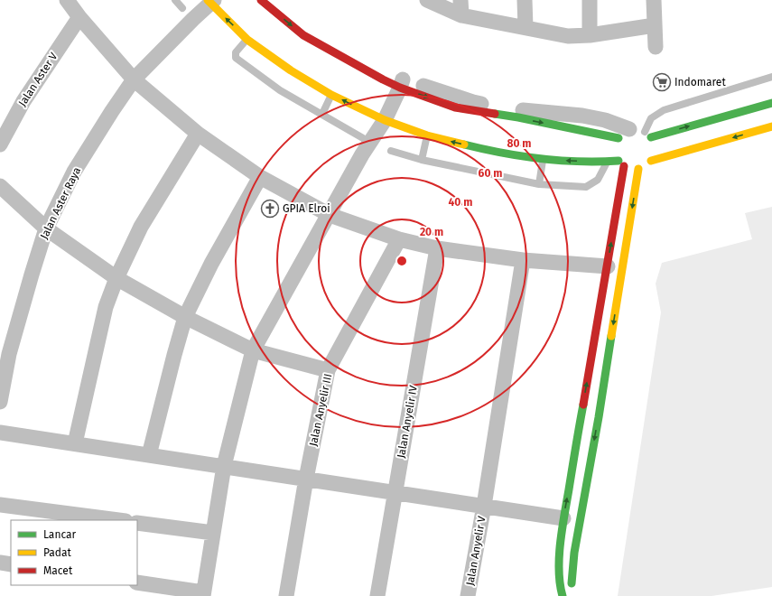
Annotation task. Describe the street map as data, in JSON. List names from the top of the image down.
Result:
{
  "streets": {
    "street": [
      "Jalan Aster V",
      "Jalan Aster Raya",
      "Jalan Anyelir III",
      "Jalan Anyelir IV",
      "Jalan Anyelir V"
    ]
  },
  "places": {
    "supermarket": ["Indomaret"],
    "church": ["GPIA Elroi"]
  },
  "legend": ["Lancar", "Padat", "Macet"],
  "rings": [
    "80 m",
    "60 m",
    "40 m",
    "20 m"
  ]
}
